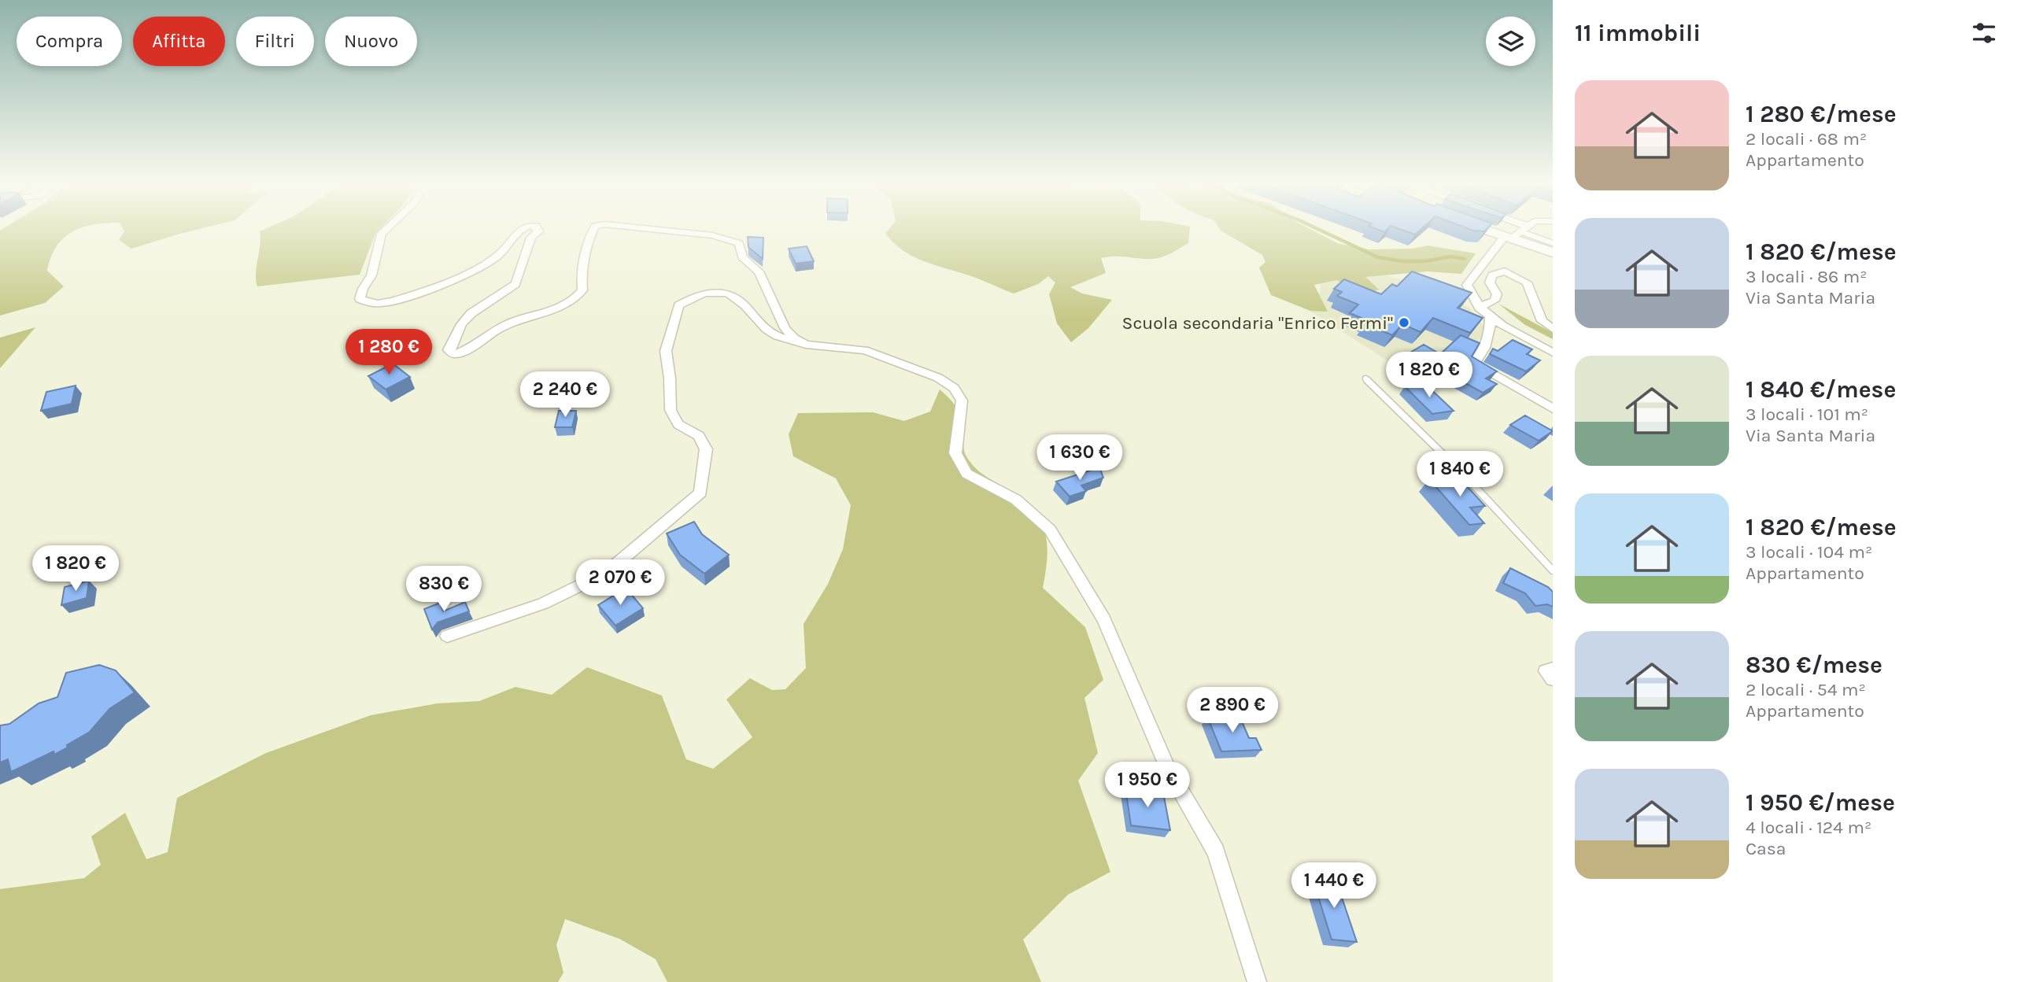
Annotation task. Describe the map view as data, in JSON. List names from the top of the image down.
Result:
{
  "places": ["Scuola secondaria \"Enrico Fermi\""],
  "page": {
    "heading": "11 immobili",
    "chip": [
      "Compra",
      "Affitta",
      "Filtri",
      "Nuovo"
    ],
    "list": [
      {
        "name": "1 280 €/mese",
        "note": "2 locali · 68 m² · Appartamento"
      },
      {
        "name": "1 820 €/mese",
        "note": "3 locali · 86 m² · Via Santa Maria"
      },
      {
        "name": "1 840 €/mese",
        "note": "3 locali · 101 m² · Via Santa Maria"
      },
      {
        "name": "1 820 €/mese",
        "note": "3 locali · 104 m² · Appartamento"
      },
      {
        "name": "830 €/mese",
        "note": "2 locali · 54 m² · Appartamento"
      },
      {
        "name": "1 950 €/mese",
        "note": "4 locali · 124 m² · Casa"
      }
    ],
    "price": [
      "1 280 €",
      "1 820 €",
      "2 240 €",
      "1 630 €",
      "1 840 €",
      "1 820 €",
      "2 070 €",
      "830 €",
      "2 890 €",
      "1 950 €",
      "1 440 €"
    ]
  }
}
